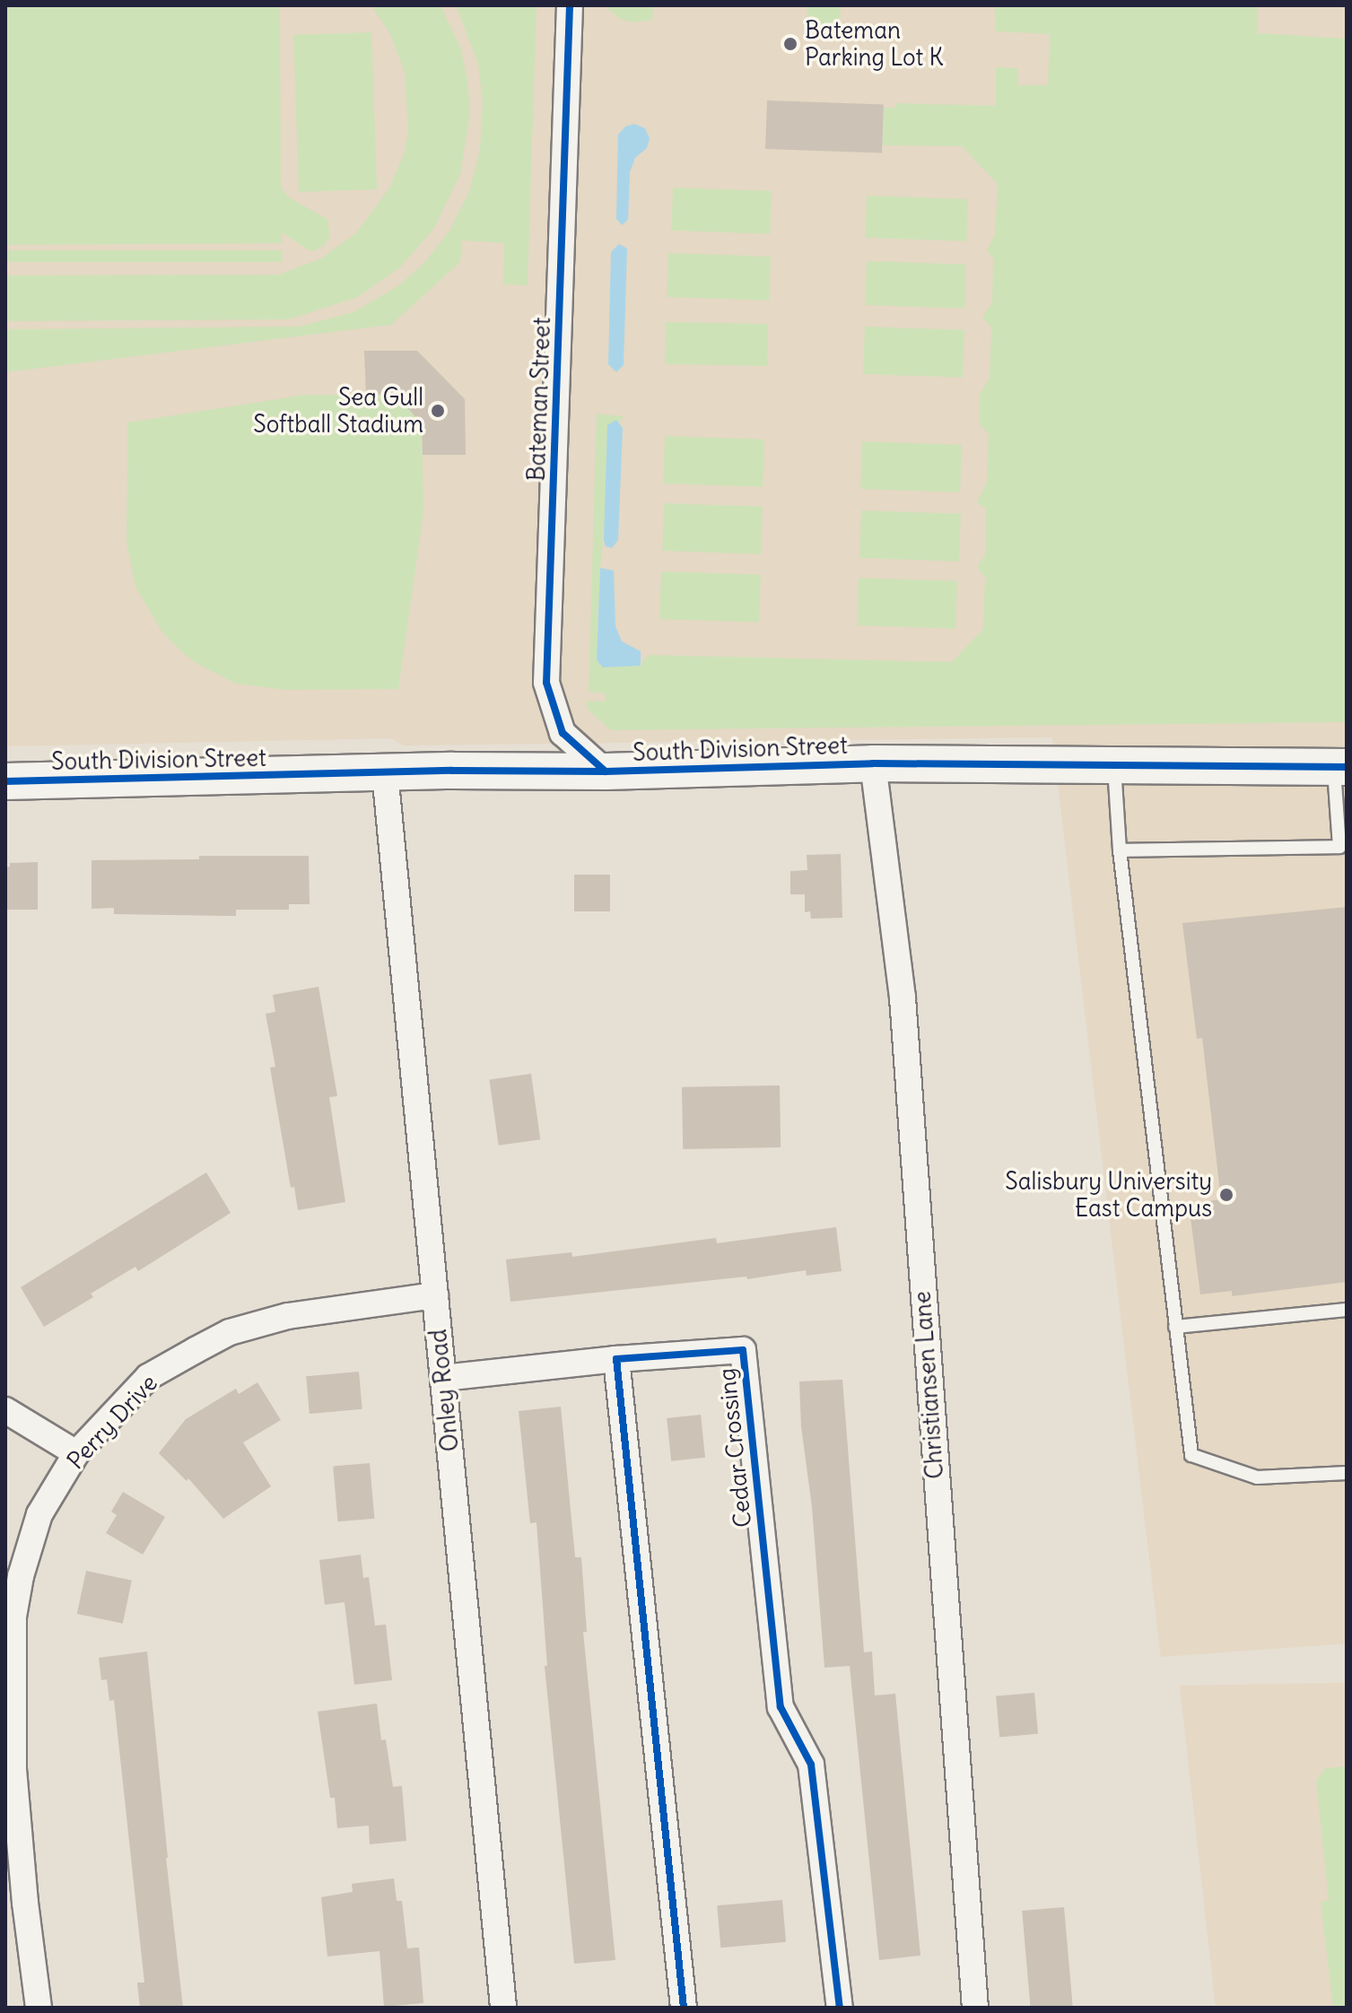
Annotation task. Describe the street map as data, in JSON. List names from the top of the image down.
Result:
{
  "streets": {
    "street": [
      "Bateman Street",
      "South Division Street",
      "Christiansen Lane",
      "Onley Road",
      "Perry Drive",
      "Cedar Crossing"
    ]
  },
  "crossings": [
    ["Bateman Street", "South Division Street"],
    ["South Division Street", "Christiansen Lane"],
    ["South Division Street", "Onley Road"],
    ["Onley Road", "Perry Drive"],
    ["Onley Road", "Cedar Crossing"]
  ],
  "places": ["Bateman Parking Lot K", "Sea Gull Softball Stadium", "Salisbury University East Campus"]
}
